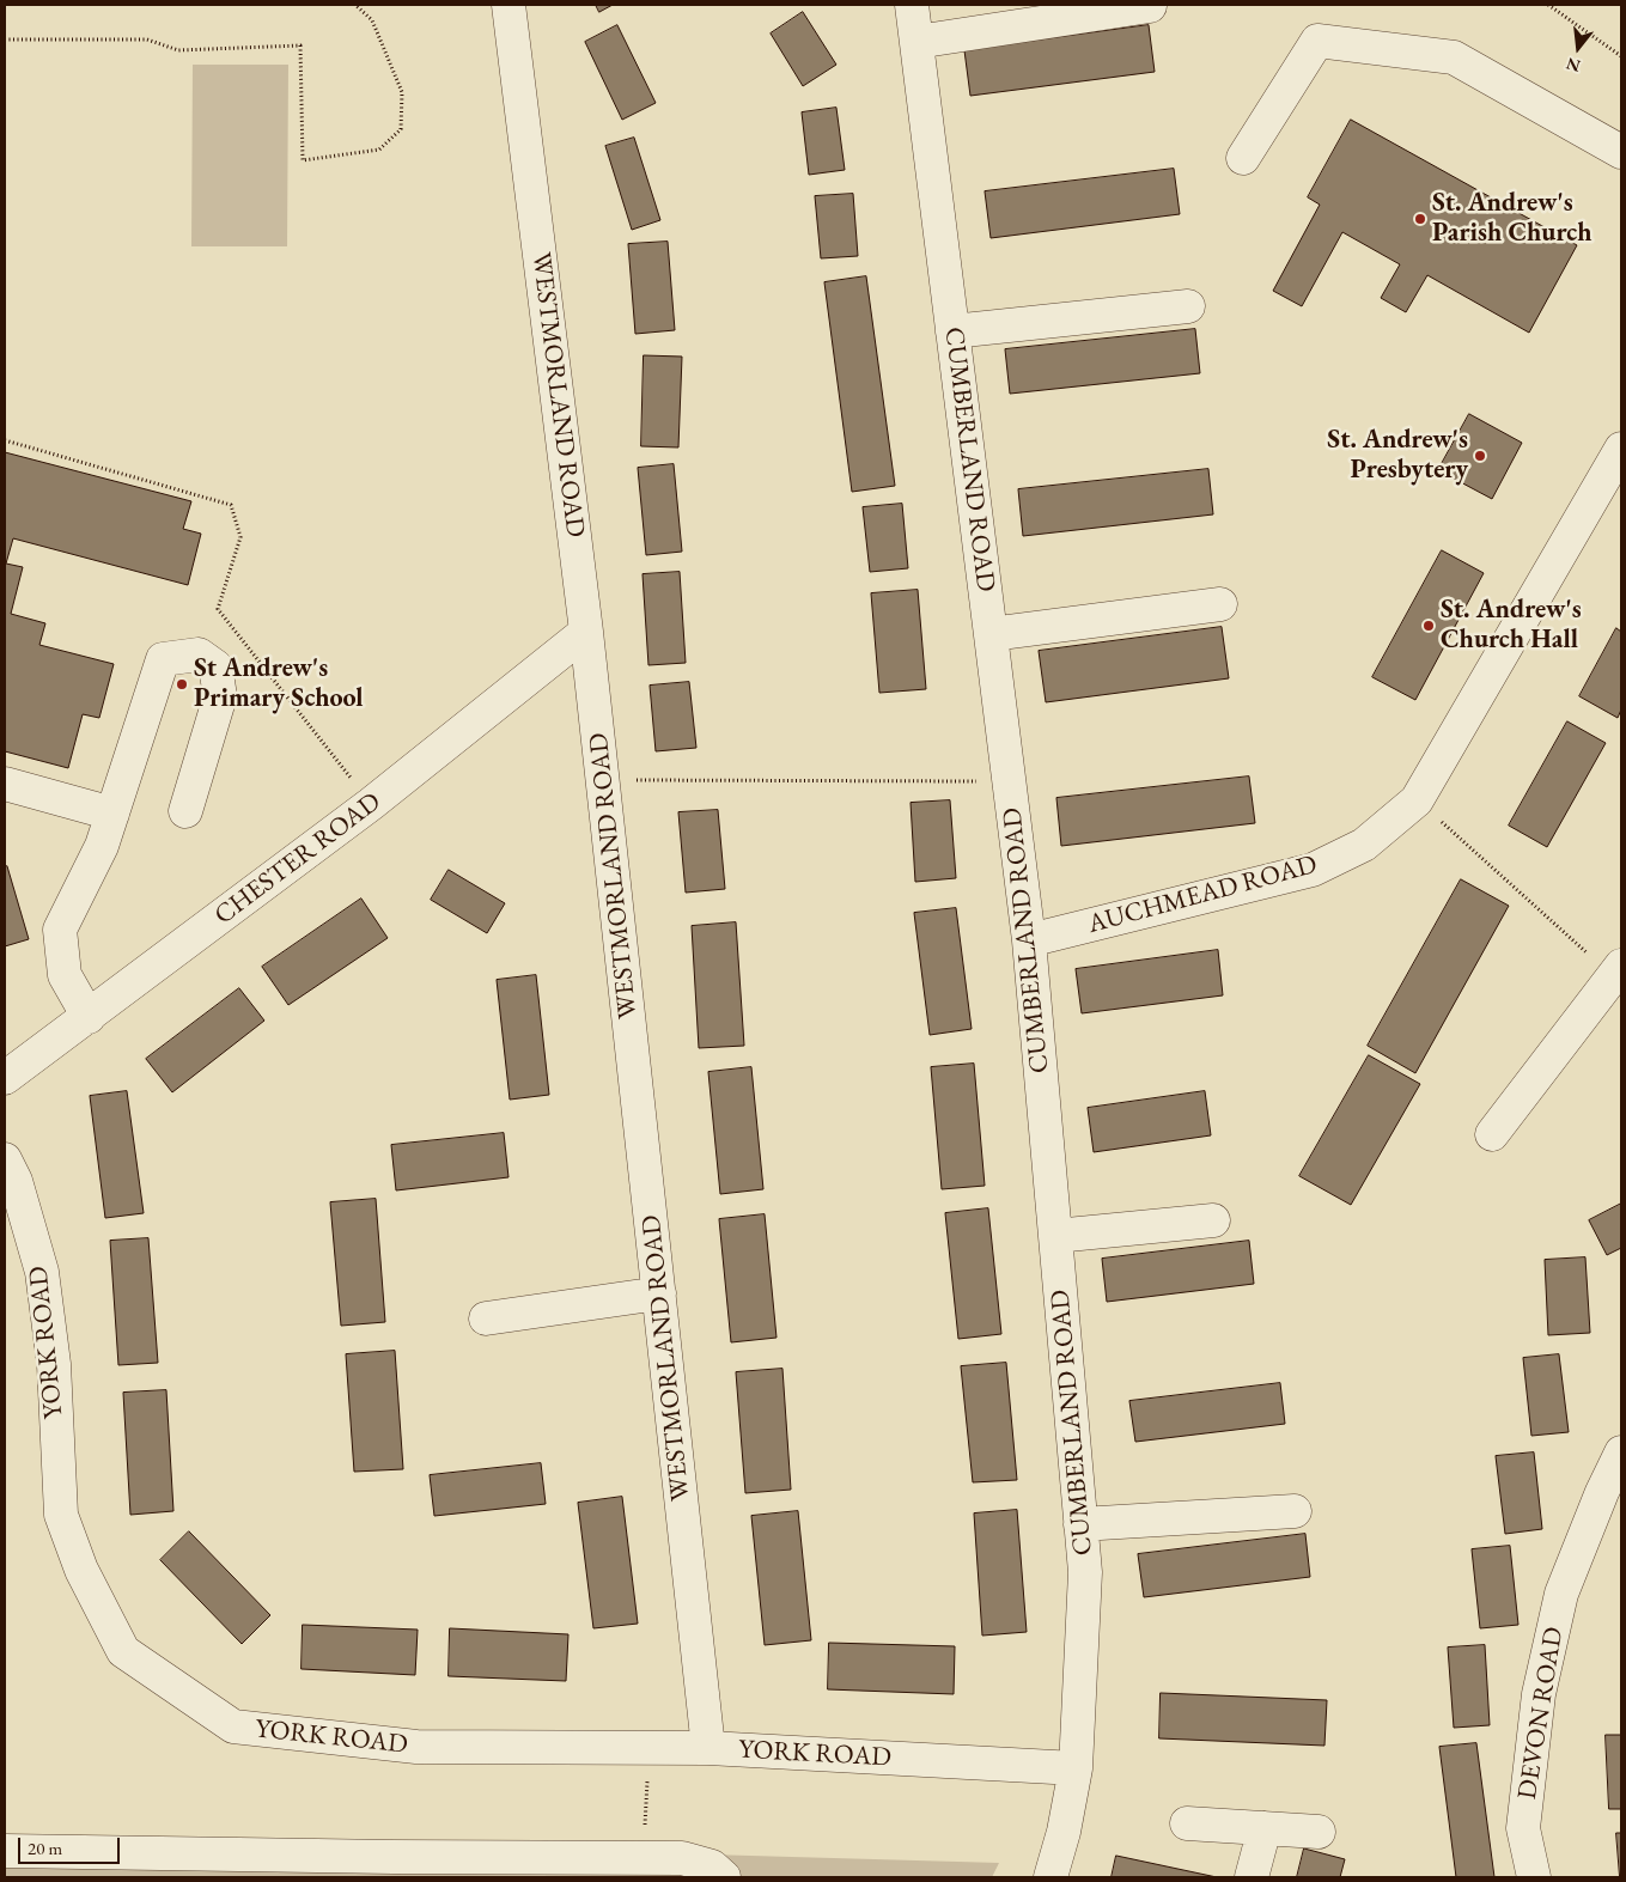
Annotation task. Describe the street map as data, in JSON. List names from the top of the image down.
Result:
{
  "streets": {
    "street": [
      "WESTMORLAND ROAD",
      "CUMBERLAND ROAD",
      "CHESTER ROAD",
      "AUCHMEAD ROAD",
      "YORK ROAD",
      "DEVON ROAD"
    ]
  },
  "crossings": [
    ["WESTMORLAND ROAD", "CHESTER ROAD"],
    ["WESTMORLAND ROAD", "YORK ROAD"],
    ["CUMBERLAND ROAD", "AUCHMEAD ROAD"],
    ["CUMBERLAND ROAD", "YORK ROAD"]
  ],
  "places": [
    "St. Andrew's Parish Church",
    "St. Andrew's Presbytery",
    "St. Andrew's Church Hall",
    "St Andrew's Primary School"
  ],
  "scale_bar": "20 m",
  "north": "bottom"
}
